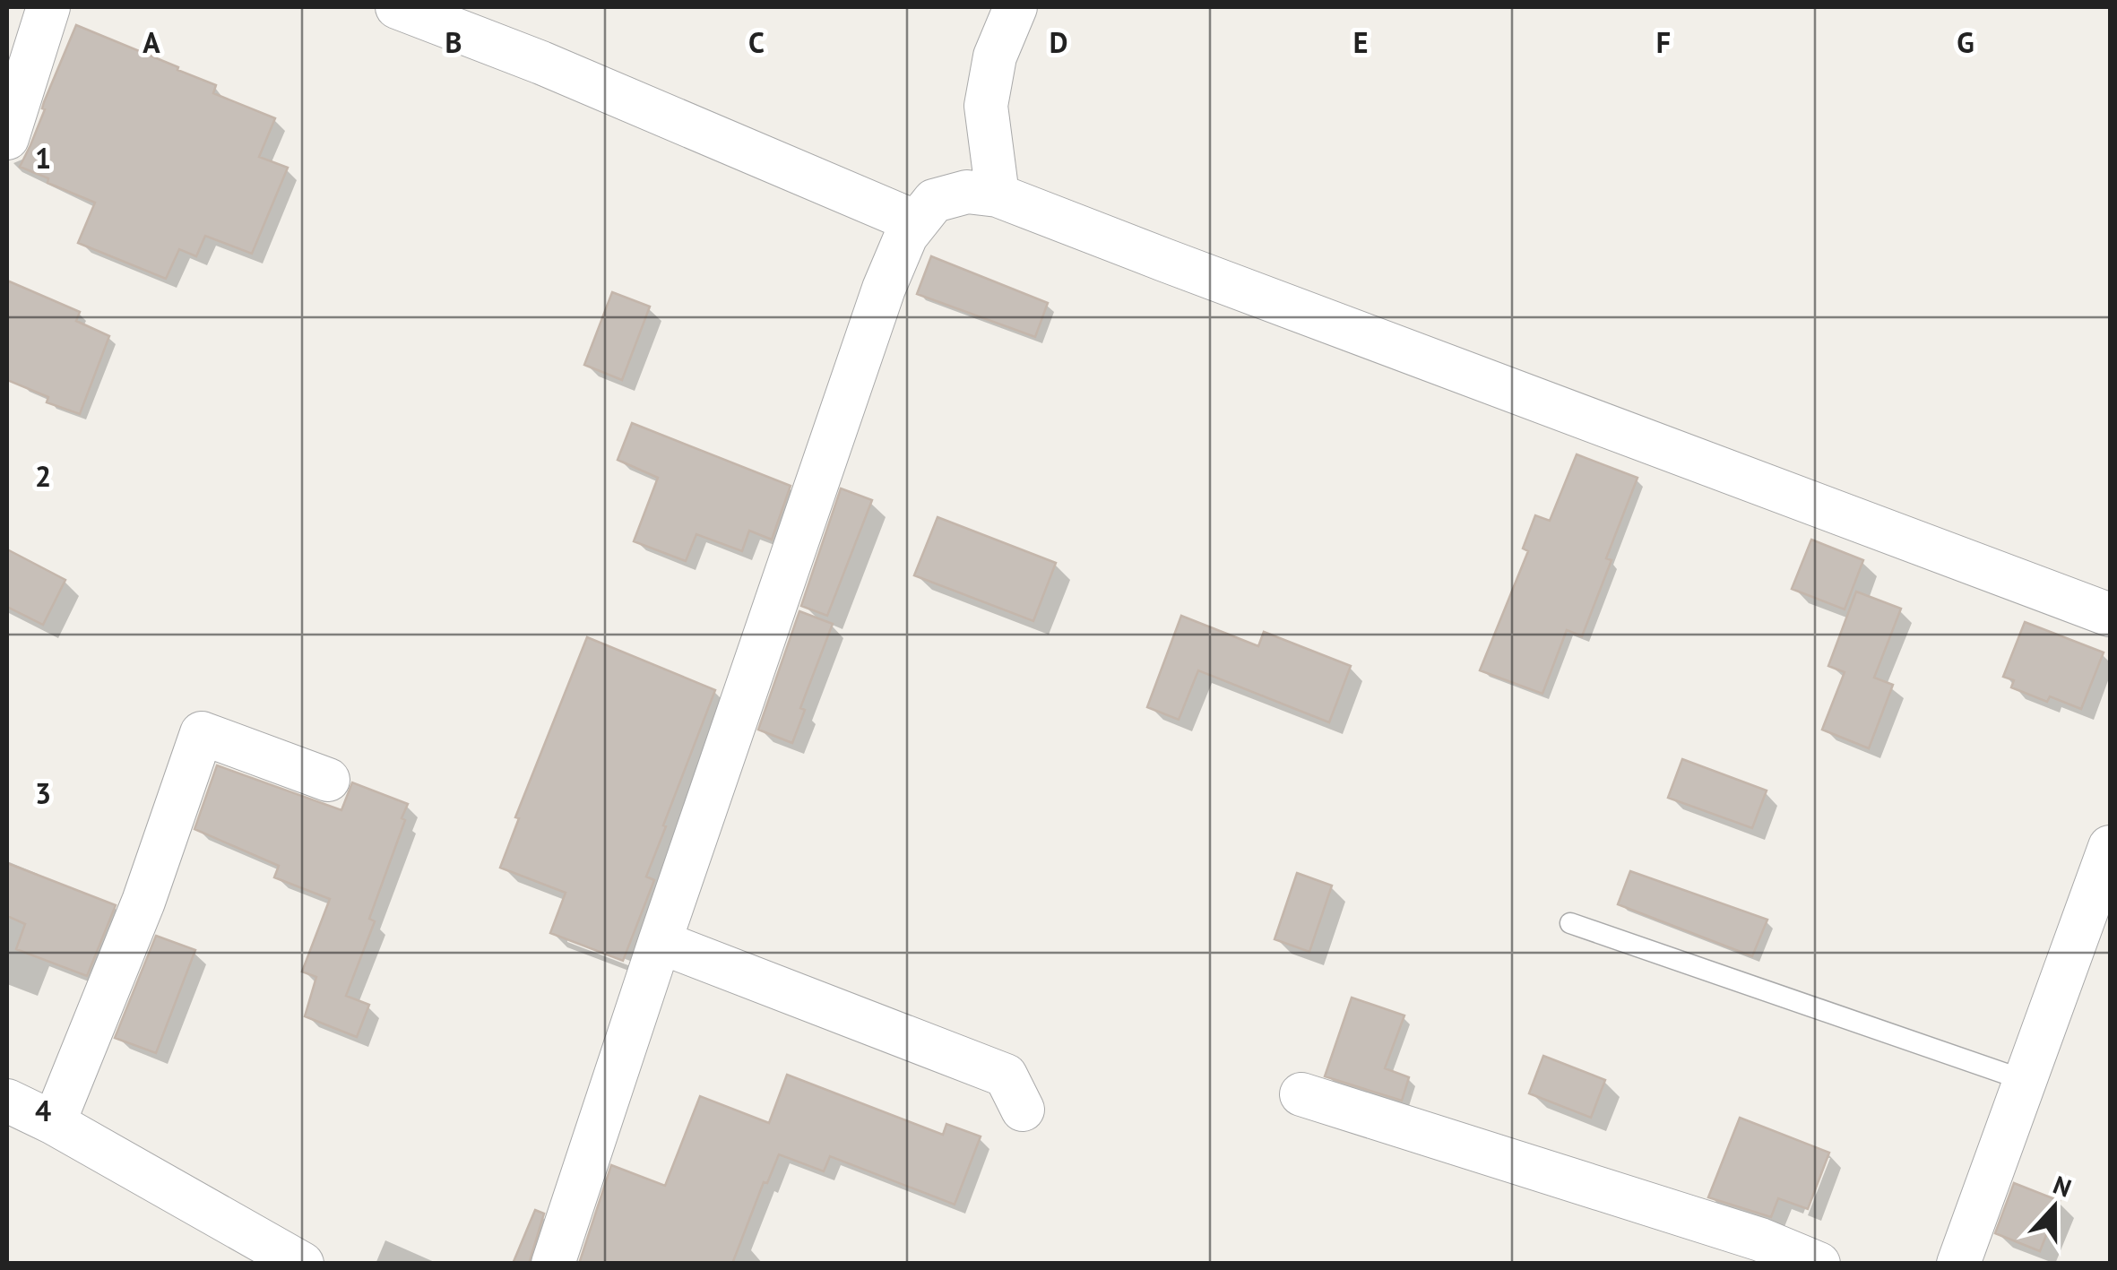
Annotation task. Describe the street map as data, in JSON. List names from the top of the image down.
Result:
{
  "north": "top",
  "grid": {
    "columns": [
      "A",
      "B",
      "C",
      "D",
      "E",
      "F",
      "G"
    ],
    "rows": [
      "1",
      "2",
      "3",
      "4"
    ]
  }
}
